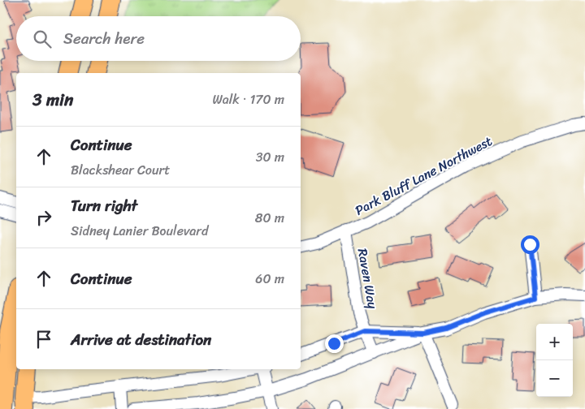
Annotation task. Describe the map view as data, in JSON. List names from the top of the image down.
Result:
{
  "streets": {
    "street": ["Park Bluff Lane Northwest", "Raven Way"]
  },
  "crossings": [
    ["Park Bluff Lane Northwest", "Raven Way"]
  ],
  "page": {
    "search": "Search here",
    "heading": ["3 min", "Walk · 170 m"],
    "list": [
      ["Continue", "Blackshear Court", "30 m"],
      ["Turn right", "Sidney Lanier Boulevard", "80 m"],
      ["Continue", "60 m"],
      "Arrive at destination"
    ],
    "map_buttons": ["+", "−"]
  }
}
